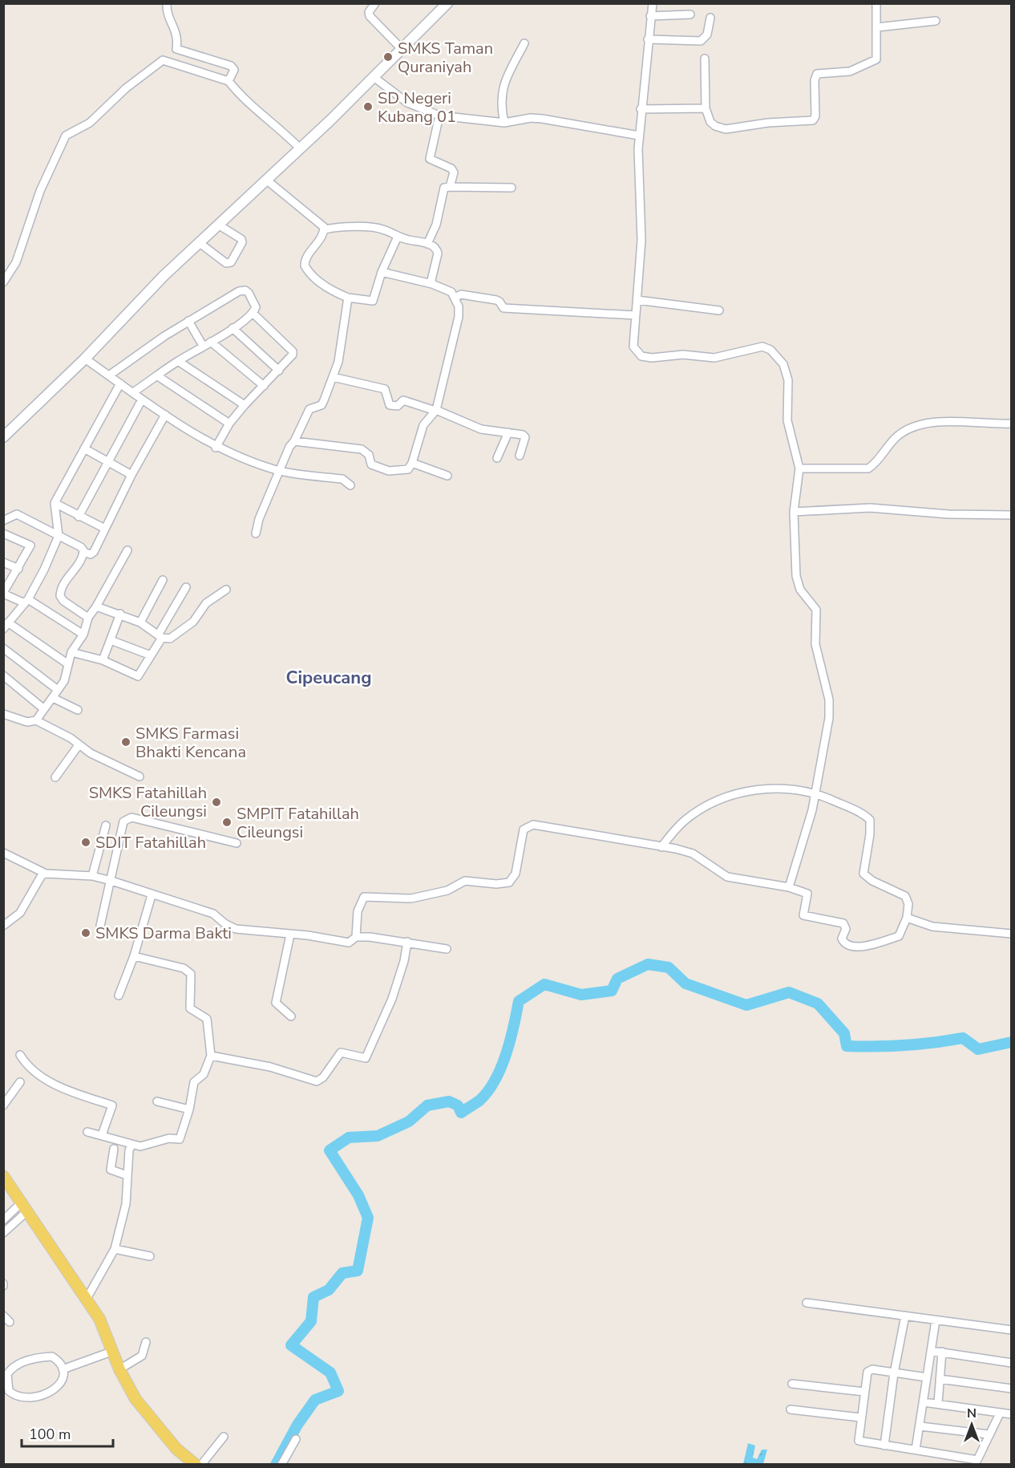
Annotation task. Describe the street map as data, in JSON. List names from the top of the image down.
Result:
{
  "districts": ["Cipeucang"],
  "places": [
    "SMKS Taman Quraniyah",
    "SD Negeri Kubang 01",
    "SMKS Farmasi Bhakti Kencana",
    "SMKS Fatahillah Cileungsi",
    "SMPIT Fatahillah Cileungsi",
    "SDIT Fatahillah",
    "SMKS Darma Bakti"
  ],
  "scale_bar": "100 m",
  "north": "top"
}
